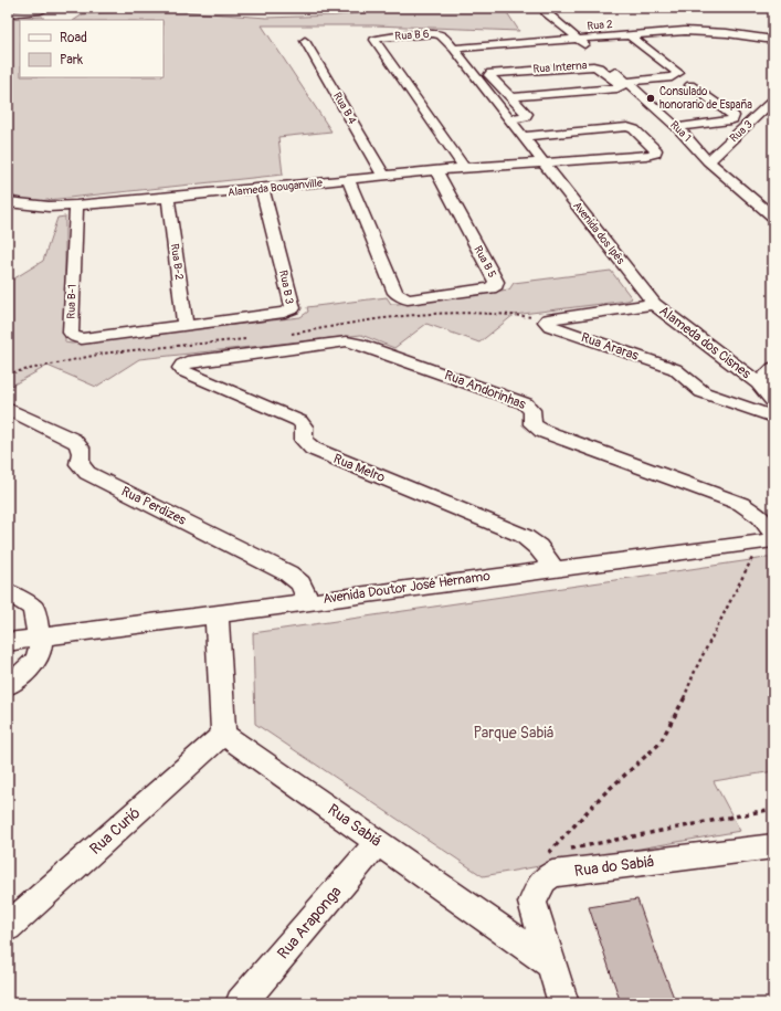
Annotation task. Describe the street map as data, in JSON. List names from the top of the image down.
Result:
{
  "streets": {
    "street": [
      "Rua 2",
      "Rua B 6",
      "Rua Interna",
      "Rua B 4",
      "Rua 1",
      "Rua 3",
      "Alameda Bouganville",
      "Avenida dos Ipês",
      "Rua B-2",
      "Rua B 5",
      "Rua B 3",
      "Rua B-1",
      "Alameda dos Cisnes",
      "Rua Araras",
      "Rua Andorinhas",
      "Rua Melro",
      "Rua Perdizes",
      "Avenida Doutor José Hernamo",
      "Rua Sabiá",
      "Rua Curió",
      "Rua do Sabiá",
      "Rua Araponga"
    ]
  },
  "crossings": [
    ["Rua 2", "Rua B 6"],
    ["Rua 2", "Rua 1"],
    ["Rua B 6", "Rua Interna"],
    ["Rua B 6", "Alameda Bouganville"],
    ["Rua B 6", "Avenida dos Ipês"],
    ["Rua B 4", "Alameda Bouganville"],
    ["Rua 1", "Rua 3"],
    ["Alameda Bouganville", "Avenida dos Ipês"],
    ["Alameda Bouganville", "Rua B-2"],
    ["Alameda Bouganville", "Rua B 5"],
    ["Alameda Bouganville", "Rua B 3"],
    ["Alameda Bouganville", "Rua B-1"],
    ["Avenida dos Ipês", "Alameda dos Cisnes"],
    ["Avenida dos Ipês", "Rua Araras"],
    ["Rua B-2", "Rua B 3"],
    ["Rua B-2", "Rua B-1"],
    ["Rua B 3", "Rua B-1"],
    ["Alameda dos Cisnes", "Rua Araras"],
    ["Rua Andorinhas", "Rua Melro"],
    ["Rua Andorinhas", "Avenida Doutor José Hernamo"],
    ["Rua Melro", "Avenida Doutor José Hernamo"],
    ["Rua Perdizes", "Avenida Doutor José Hernamo"],
    ["Rua Sabiá", "Rua Curió"],
    ["Rua Sabiá", "Rua Araponga"]
  ],
  "parks": ["Parque Sabiá"],
  "places": ["Consulado honorario de España"],
  "legend": ["Road", "Park"]
}
